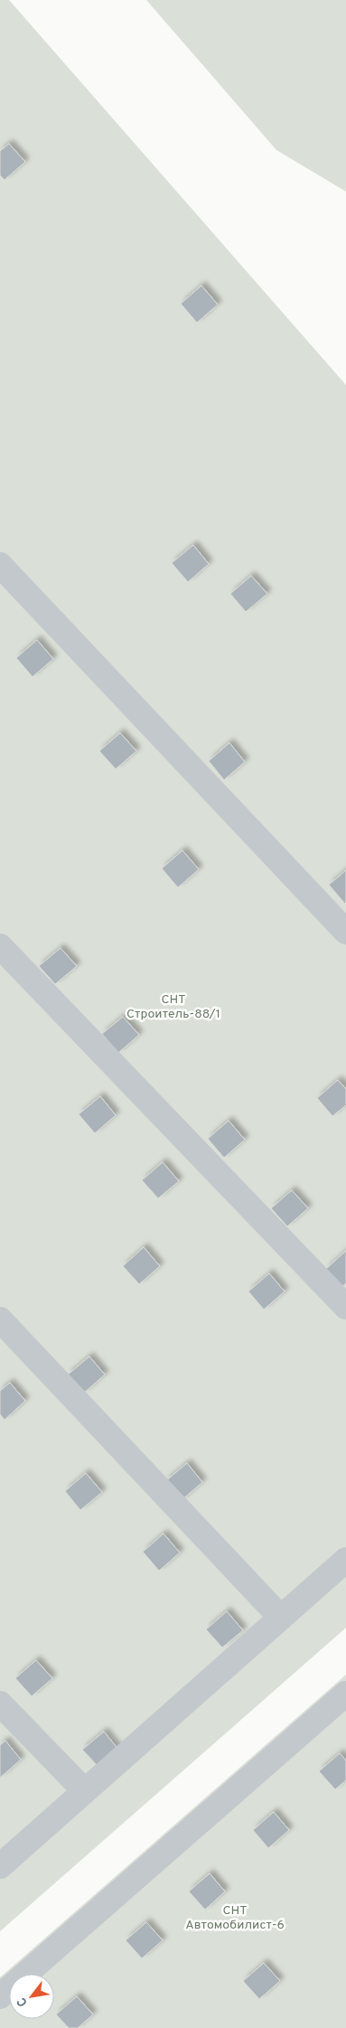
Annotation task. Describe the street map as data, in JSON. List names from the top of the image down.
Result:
{
  "parks": ["СНТ Строитель-88/1", "СНТ Автомобилист-6"],
  "north": "bottom left"
}
